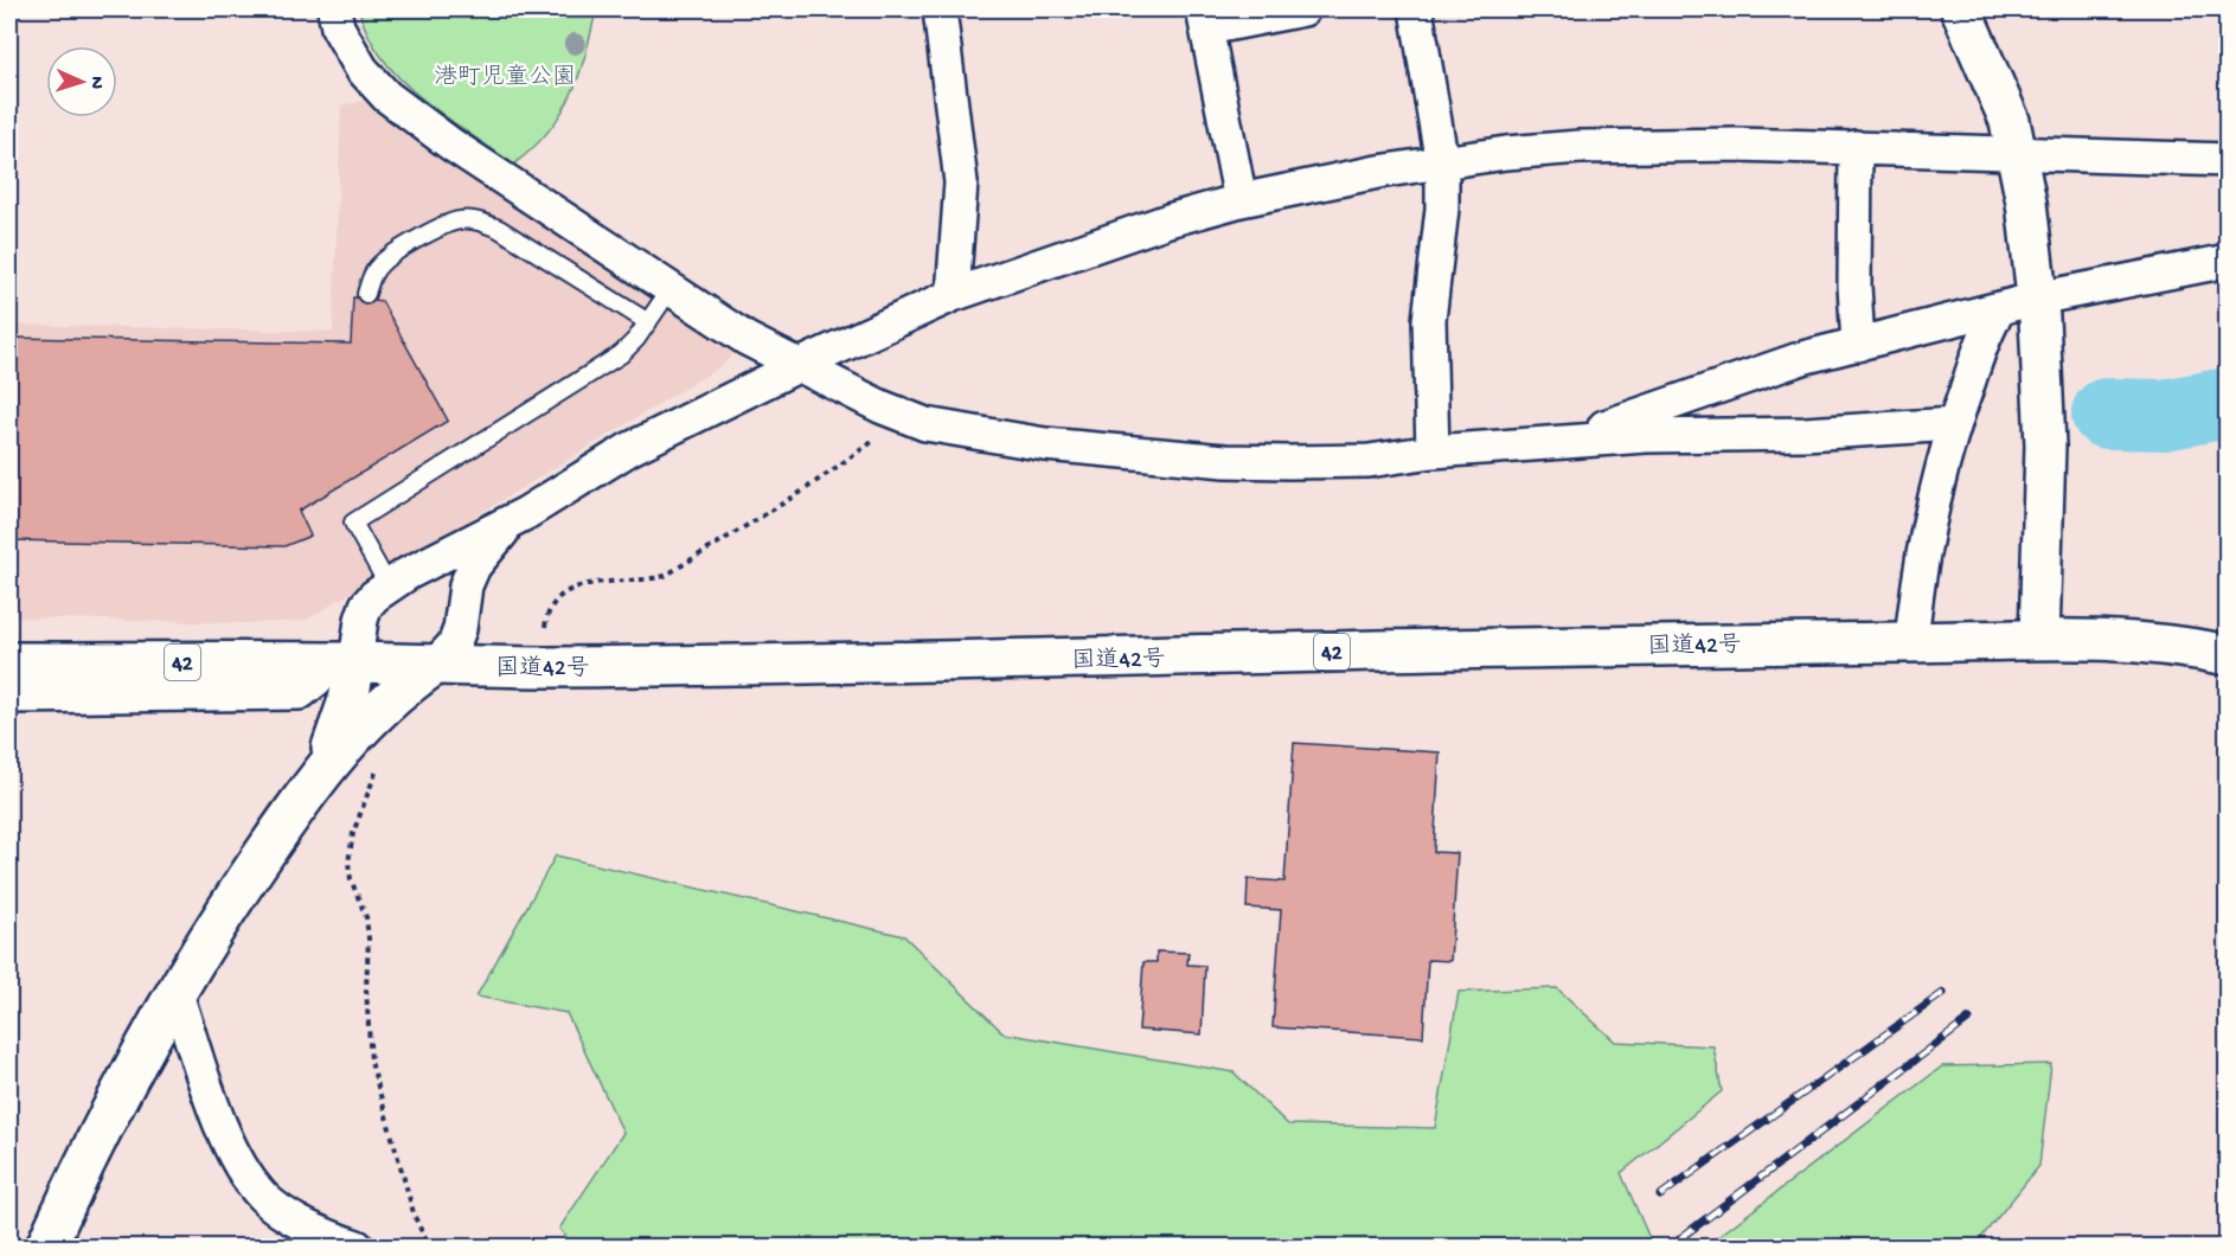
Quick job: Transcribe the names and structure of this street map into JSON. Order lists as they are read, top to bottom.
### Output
{
  "streets": {
    "main road": ["国道42号", "42"]
  },
  "parks": ["港町児童公園"],
  "north": "right"
}
